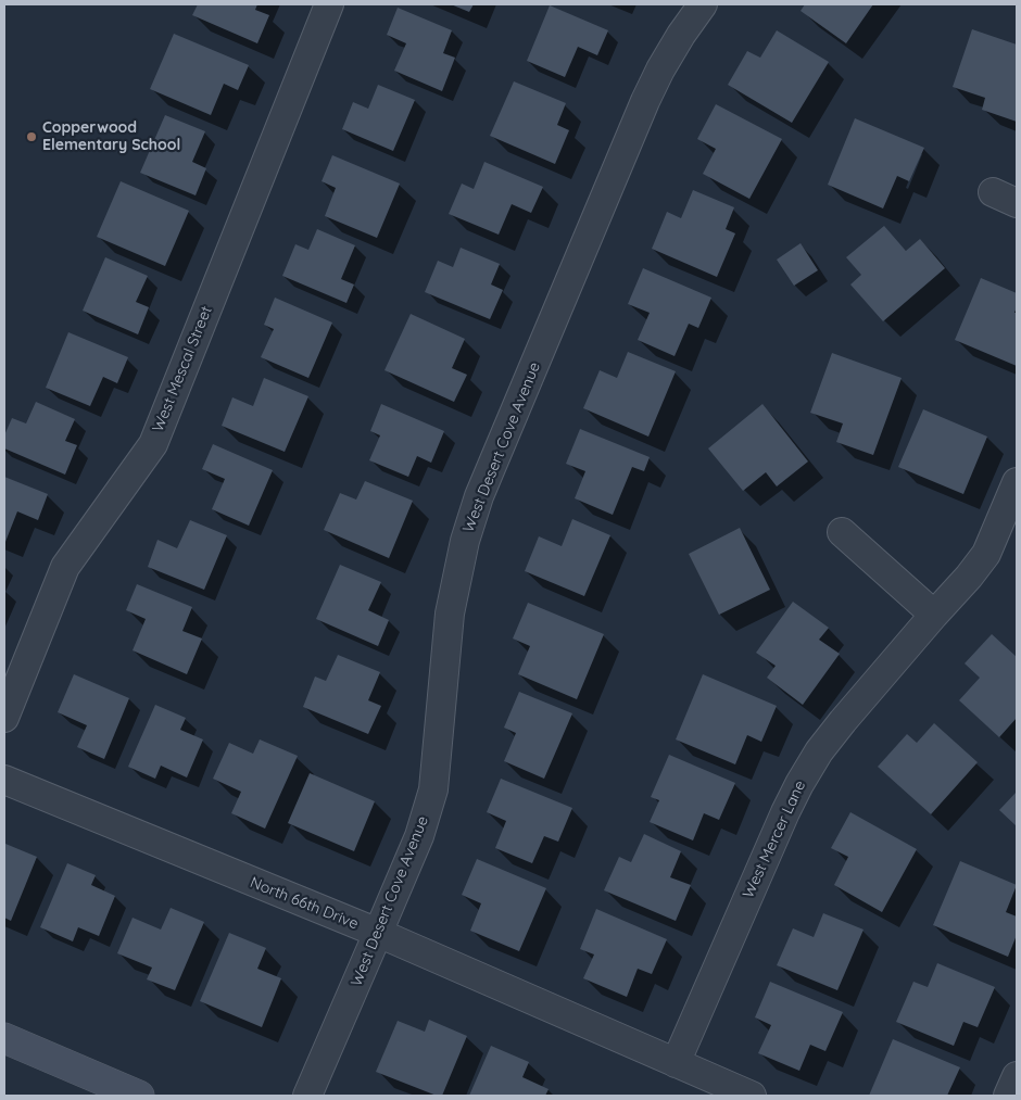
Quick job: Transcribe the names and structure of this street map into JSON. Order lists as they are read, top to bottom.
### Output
{
  "streets": {
    "street": [
      "West Mescal Street",
      "West Desert Cove Avenue",
      "West Mercer Lane",
      "North 66th Drive"
    ]
  },
  "crossings": [
    ["West Desert Cove Avenue", "North 66th Drive"],
    ["West Mercer Lane", "North 66th Drive"]
  ],
  "places": ["Copperwood Elementary School"]
}
